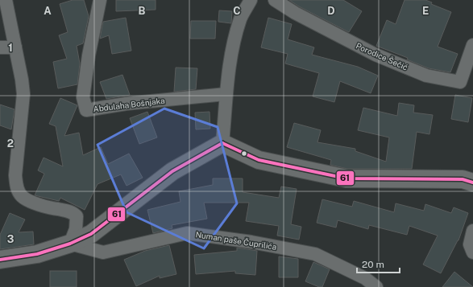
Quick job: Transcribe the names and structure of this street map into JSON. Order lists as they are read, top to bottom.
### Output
{
  "streets": {
    "street": ["Porodice Šečić", "Abdulaha Bošnjaka", "Numan paše Čuprilića"]
  },
  "lines": ["transit line 61"],
  "scale_bar": "20 m",
  "grid": {
    "columns": [
      "A",
      "B",
      "C",
      "D",
      "E"
    ],
    "rows": ["1", "2", "3"]
  }
}
